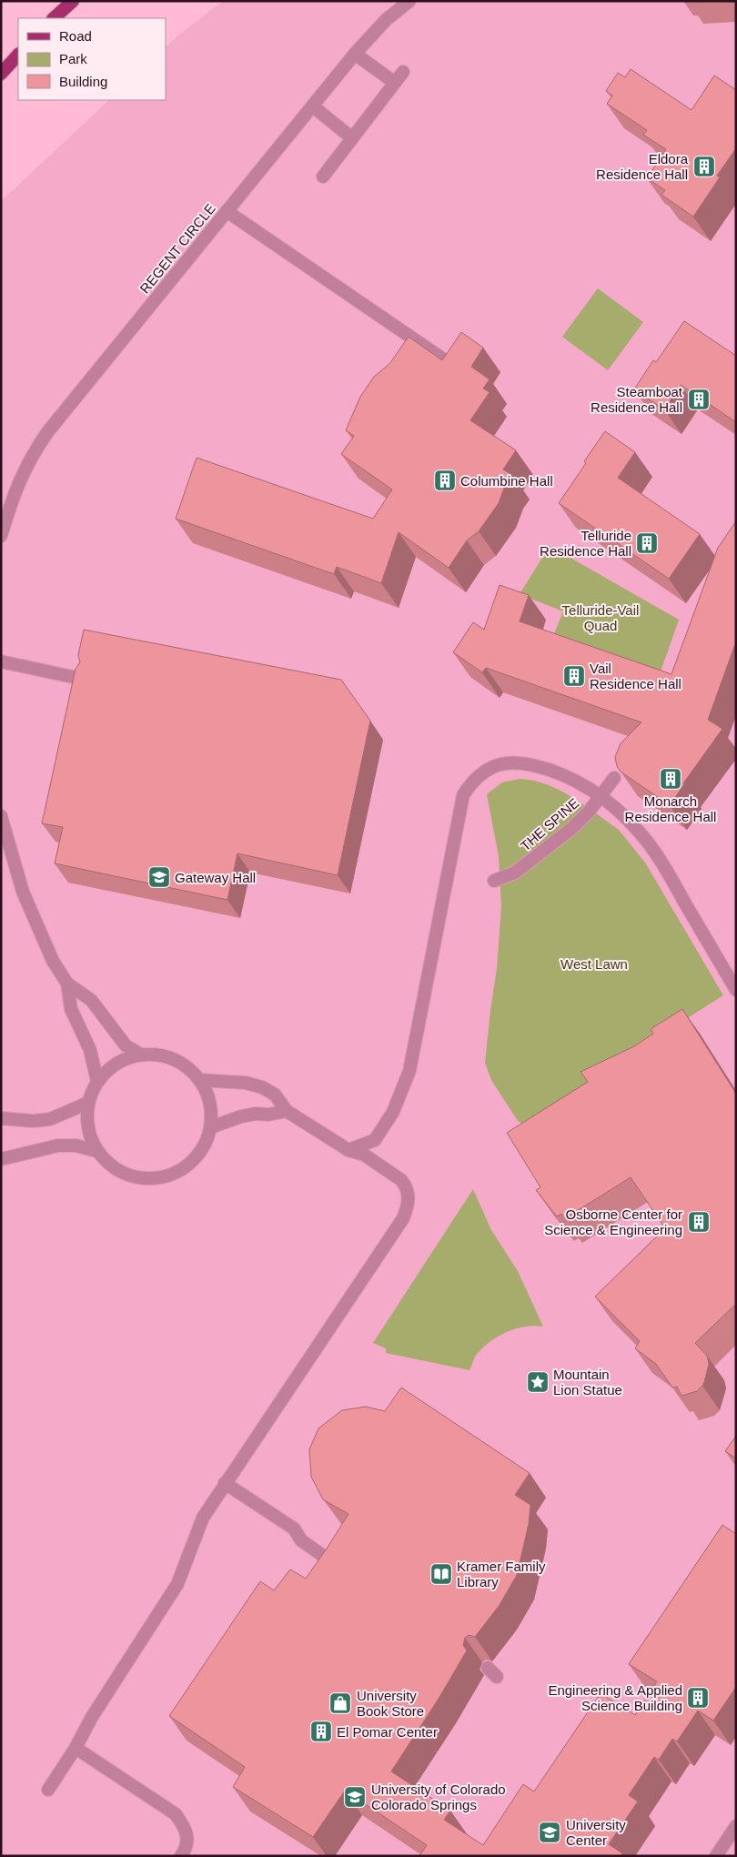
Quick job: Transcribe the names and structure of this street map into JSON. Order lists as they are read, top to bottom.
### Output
{
  "streets": {
    "street": ["REGENT CIRCLE", "THE SPINE"]
  },
  "parks": ["Telluride-Vail Quad", "West Lawn"],
  "places": {
    "building": [
      "Eldora Residence Hall",
      "Steamboat Residence Hall",
      "Columbine Hall",
      "Telluride Residence Hall",
      "Vail Residence Hall",
      "Monarch Residence Hall",
      "Osborne Center for Science & Engineering",
      "Engineering & Applied Science Building",
      "El Pomar Center"
    ],
    "school or university": ["Gateway Hall", "University of Colorado Colorado Springs", "University Center"],
    "place": ["Mountain Lion Statue"],
    "library": ["Kramer Family Library"],
    "shop": ["University Book Store"]
  },
  "legend": ["Road", "Park", "Building"]
}
